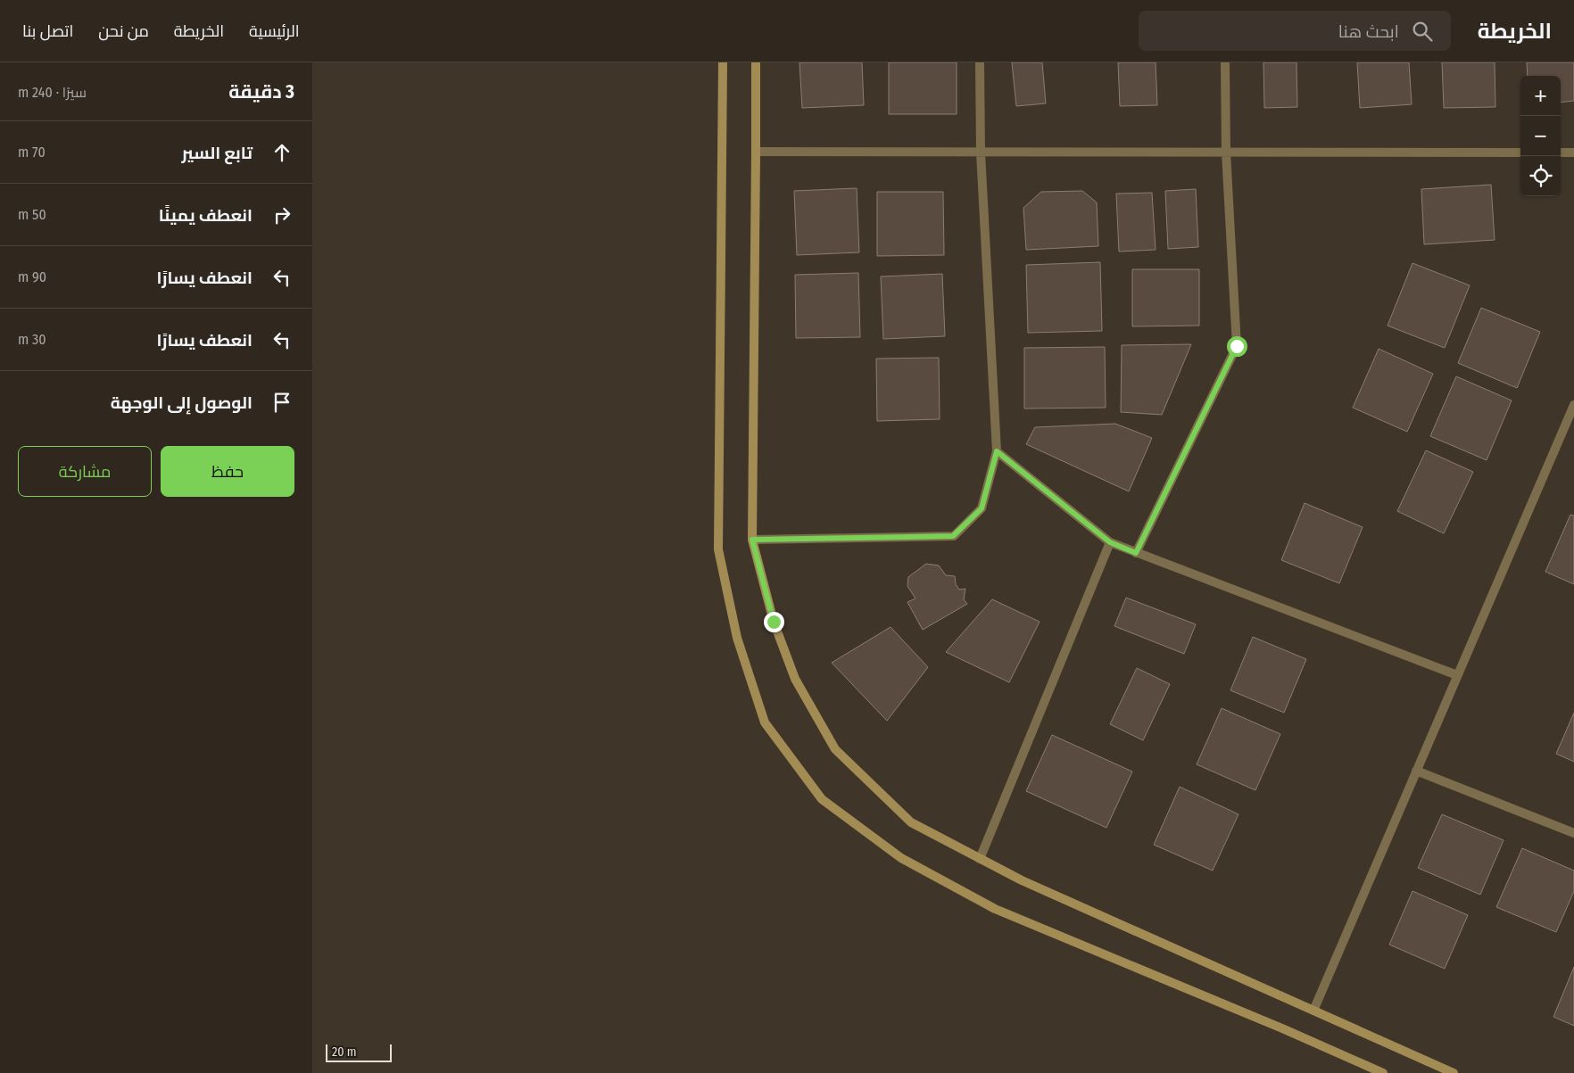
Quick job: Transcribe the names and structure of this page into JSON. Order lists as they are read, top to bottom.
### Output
{
  "scale_bar": "20 m",
  "page": {
    "header": "الخريطة",
    "search": "ابحث هنا",
    "nav": [
      "الرئيسية",
      "الخريطة",
      "من نحن",
      "اتصل بنا"
    ],
    "heading": ["3 دقيقة", "سيرًا · 240 m"],
    "map_buttons": ["+", "−"],
    "list": [
      ["تابع السير", "70 m"],
      ["انعطف يمينًا", "50 m"],
      ["انعطف يسارًا", "90 m"],
      ["انعطف يسارًا", "30 m"],
      "الوصول إلى الوجهة"
    ],
    "buttons": ["حفظ", "مشاركة"],
    "scale": "20 m"
  }
}
